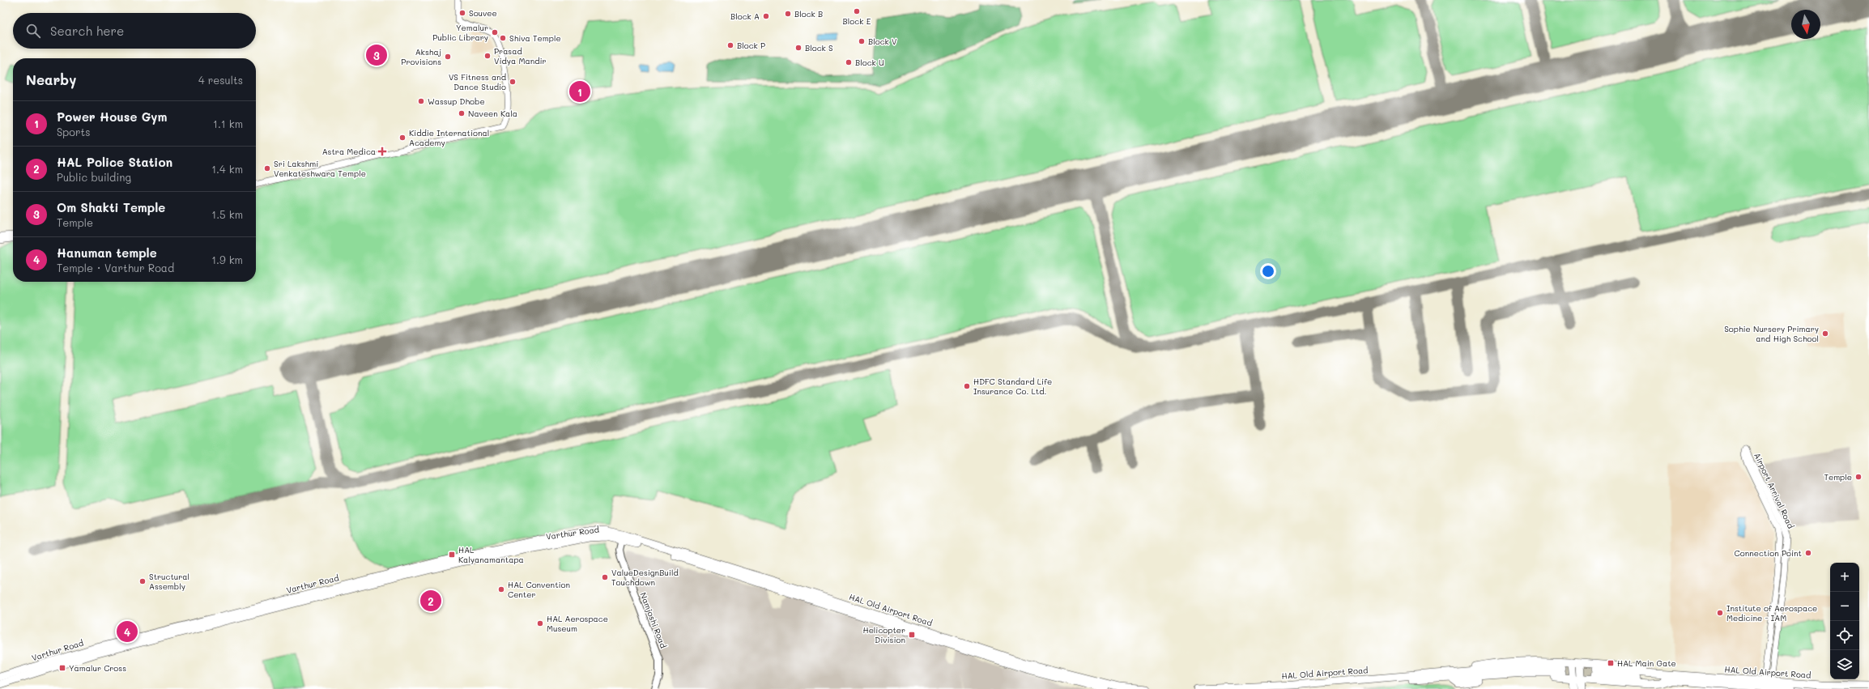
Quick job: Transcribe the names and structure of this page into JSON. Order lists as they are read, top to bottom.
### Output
{
  "streets": {
    "main road": ["Varthur Road", "HAL Old Airport Road", "Namjoshi Road"],
    "street": ["Airport Arrival Road"]
  },
  "crossings": [
    ["Airport Arrival Road", "HAL Old Airport Road"],
    ["Varthur Road", "HAL Old Airport Road"],
    ["Varthur Road", "Namjoshi Road"],
    ["HAL Old Airport Road", "Namjoshi Road"]
  ],
  "places": {
    "other": [
      "Block E",
      "Souvee",
      "Block B",
      "Block A",
      "Yemalur Public Library",
      "Shiva Temple",
      "Block V",
      "Block P",
      "Block S",
      "Prasad Vidya Mandir",
      "Akshaj Provisions",
      "Block U",
      "VS Fitness and Dance Studio",
      "Wassup Dhobe",
      "Naveen Kala",
      "Kiddie International Academy",
      "Sri Lakshmi Venkateshwara Temple",
      "Sophie Nursery Primary and High School",
      "HDFC Standard Life Insurance Co. Ltd.",
      "Temple",
      "Connection Point",
      "ValueDesignBuild Touchdown",
      "Structural Assembly",
      "HAL Convention Center",
      "Institute of Aerospace Medicine - IAM",
      "HAL Aerospace Museum"
    ],
    "health": ["Astra Medica"],
    "transit": [
      "HAL Kalyanamantapa",
      "Helicopter Division",
      "HAL Main Gate",
      "Yamalur Cross"
    ]
  },
  "north": "bottom",
  "page": {
    "search": "Search here",
    "pins": [
      "3",
      "1",
      "2",
      "4"
    ],
    "heading": ["Nearby", "4 results"],
    "list": [
      {
        "mark": "1",
        "name": "Power House Gym",
        "note": "Sports",
        "value": "1.1 km"
      },
      {
        "mark": "2",
        "name": "HAL Police Station",
        "note": "Public building",
        "value": "1.4 km"
      },
      {
        "mark": "3",
        "name": "Om Shakti Temple",
        "note": "Temple",
        "value": "1.5 km"
      },
      {
        "mark": "4",
        "name": "Hanuman temple",
        "note": "Temple · Varthur Road",
        "value": "1.9 km"
      }
    ],
    "map_buttons": ["+", "−"]
  }
}
